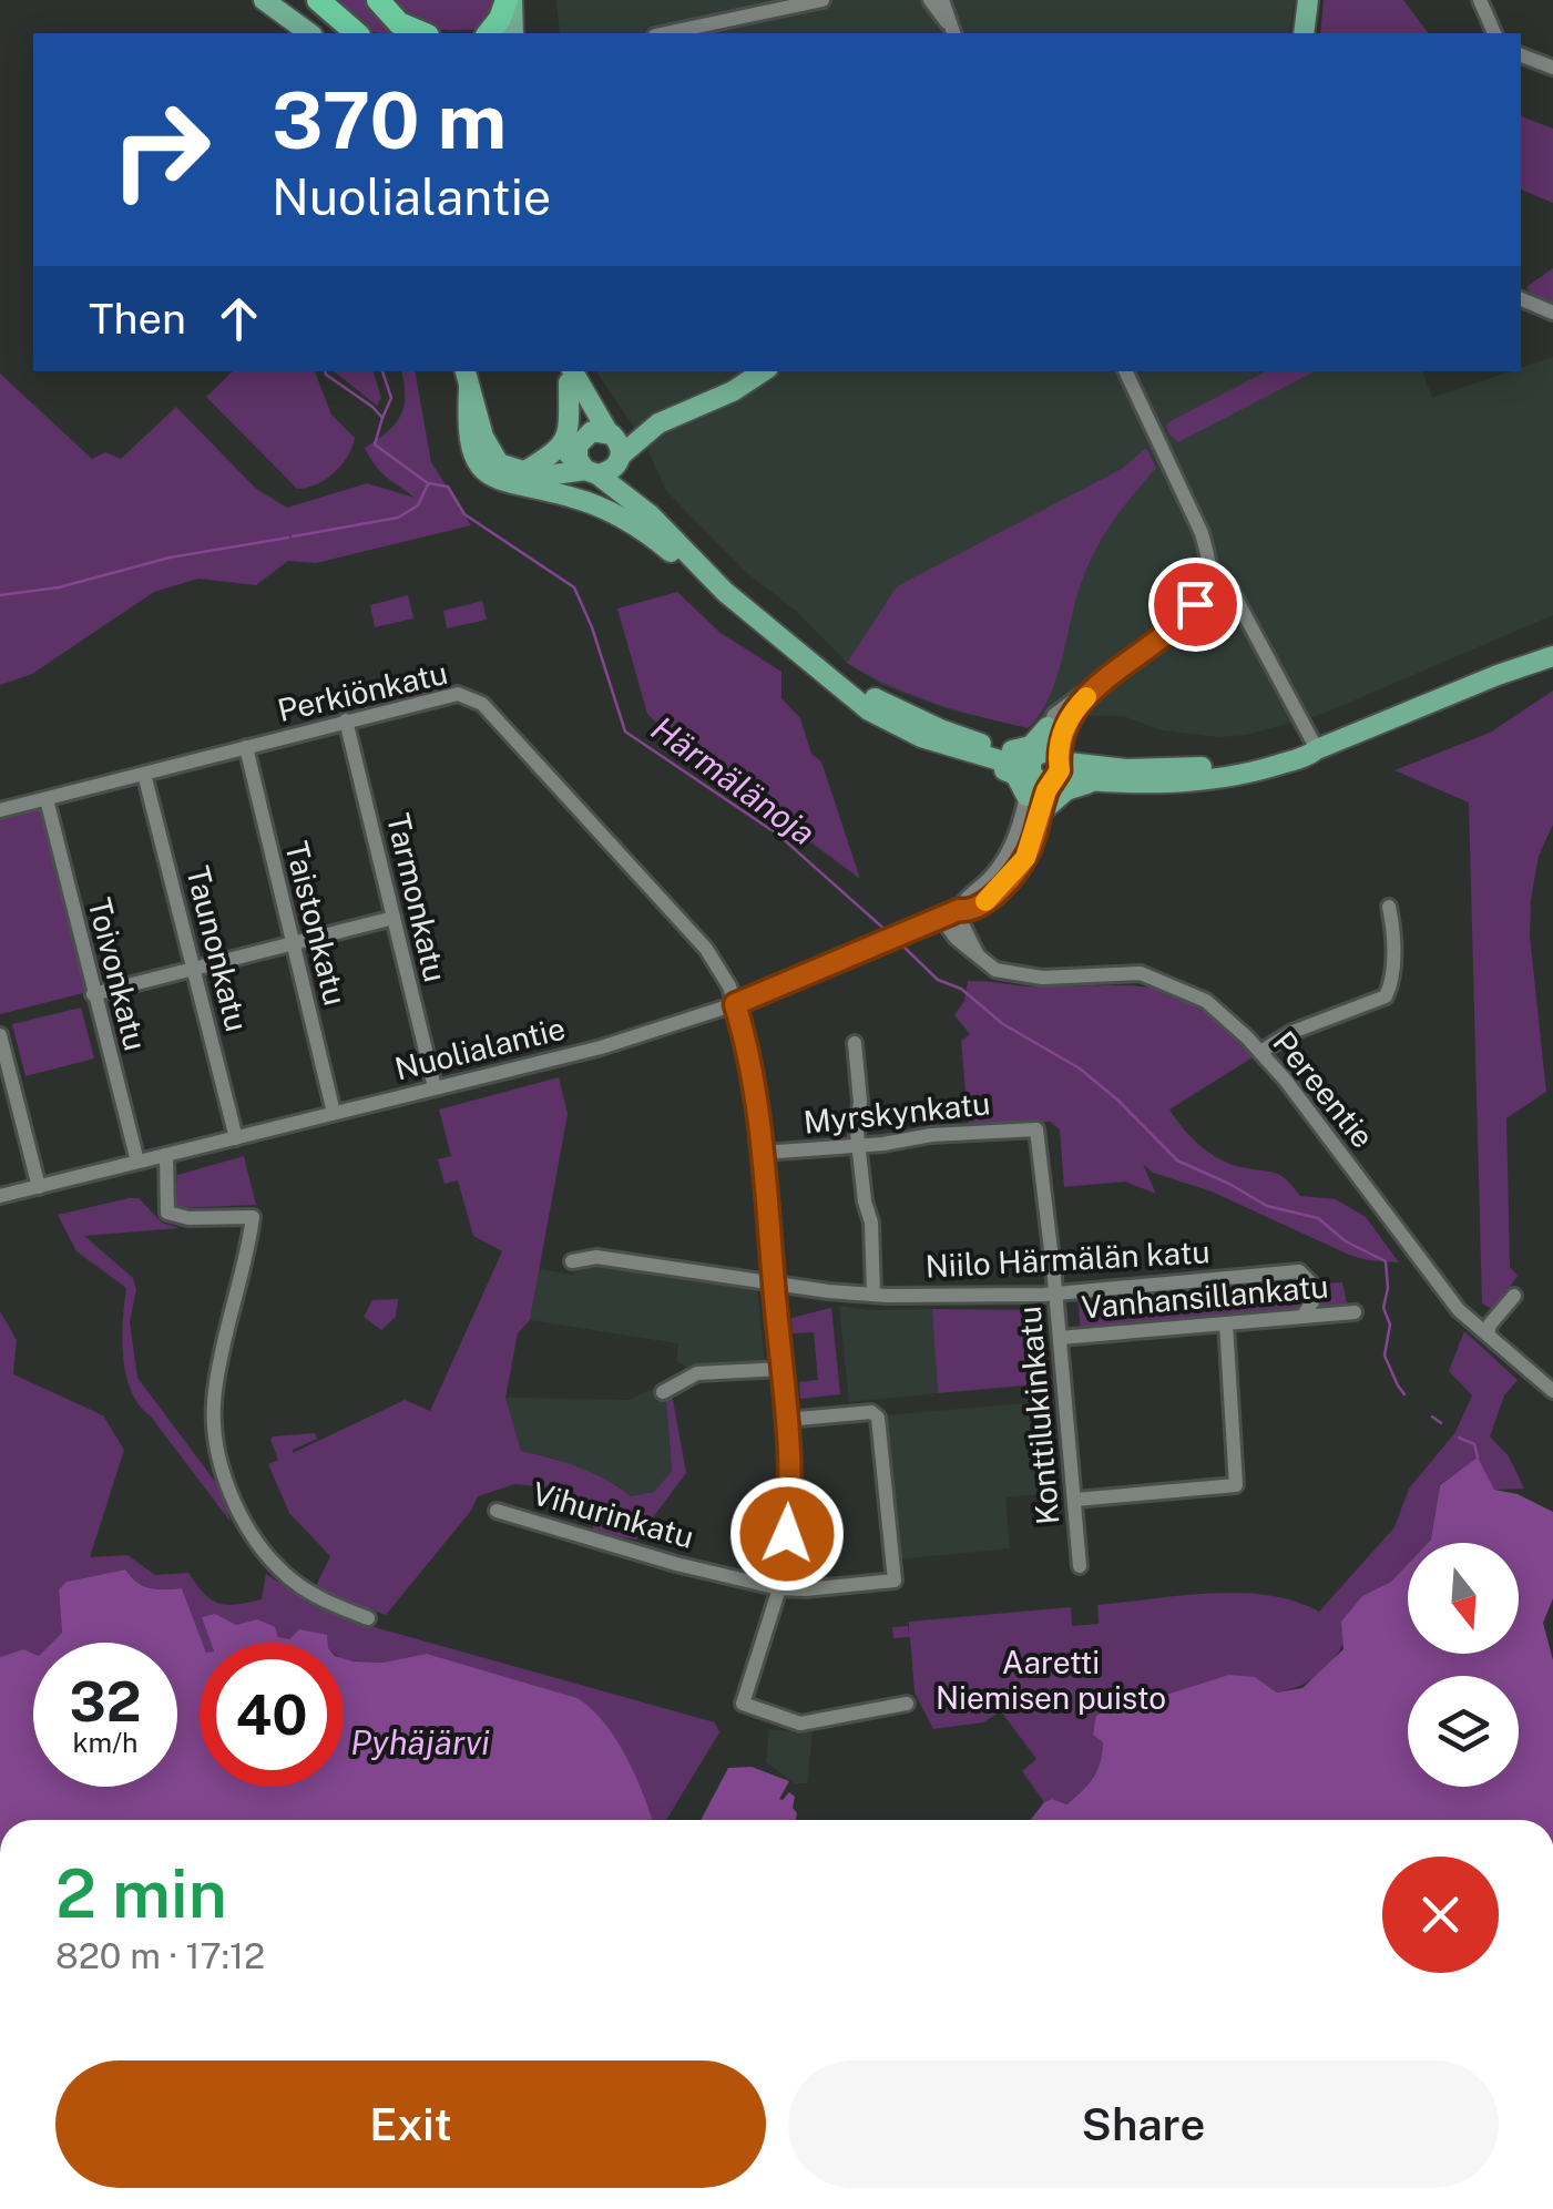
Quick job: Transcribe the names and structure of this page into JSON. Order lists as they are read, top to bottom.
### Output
{
  "streets": {
    "street": [
      "Perkiönkatu",
      "Tarmonkatu",
      "Taistonkatu",
      "Taunonkatu",
      "Toivonkatu",
      "Nuolialantie",
      "Pereentie",
      "Myrskynkatu",
      "Niilo Härmälän katu",
      "Vanhansillankatu",
      "Konttilukinkatu",
      "Vihurinkatu"
    ]
  },
  "crossings": [
    ["Perkiönkatu", "Tarmonkatu"],
    ["Perkiönkatu", "Taistonkatu"],
    ["Perkiönkatu", "Taunonkatu"],
    ["Perkiönkatu", "Toivonkatu"],
    ["Perkiönkatu", "Nuolialantie"],
    ["Perkiönkatu", "Myrskynkatu"],
    ["Perkiönkatu", "Niilo Härmälän katu"],
    ["Perkiönkatu", "Vihurinkatu"],
    ["Tarmonkatu", "Nuolialantie"],
    ["Taistonkatu", "Nuolialantie"],
    ["Taunonkatu", "Nuolialantie"],
    ["Toivonkatu", "Nuolialantie"],
    ["Nuolialantie", "Pereentie"],
    ["Myrskynkatu", "Konttilukinkatu"],
    ["Niilo Härmälän katu", "Vanhansillankatu"],
    ["Niilo Härmälän katu", "Konttilukinkatu"],
    ["Vanhansillankatu", "Konttilukinkatu"]
  ],
  "water": ["Härmälänoja", "Pyhäjärvi"],
  "parks": ["Aaretti Niemisen puisto"],
  "north": "bottom",
  "page": {
    "turn": ["370 m", "Nuolialantie"],
    "then": "Then",
    "speed": "32 km/h",
    "limit": "40",
    "heading": ["2 min", "820 m · 17:12"],
    "buttons": ["Exit", "Share"]
  }
}
